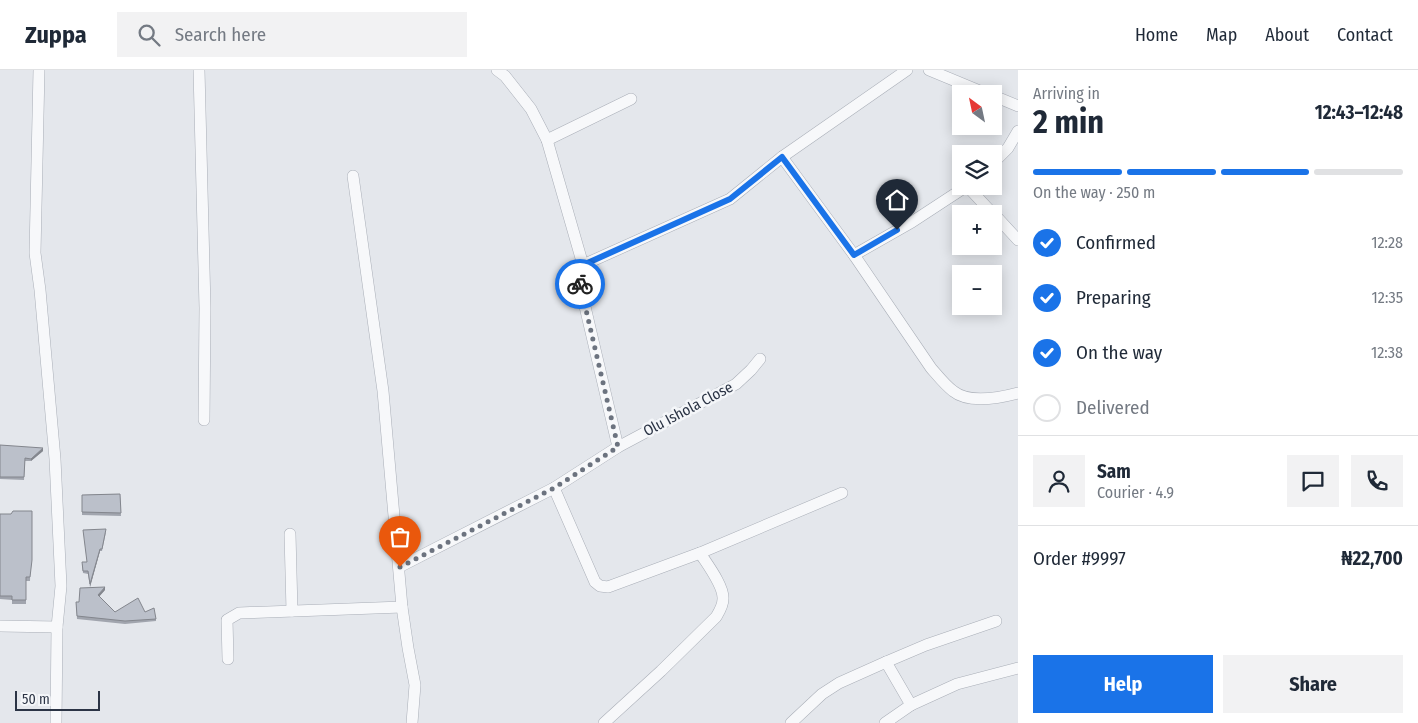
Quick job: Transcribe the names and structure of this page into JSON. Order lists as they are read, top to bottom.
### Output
{
  "streets": {
    "street": ["Olu Ishola Close"]
  },
  "scale_bar": "50 m",
  "north": "top left",
  "page": {
    "header": "Zuppa",
    "search": "Search here",
    "nav": [
      "Home",
      "Map",
      "About",
      "Contact"
    ],
    "heading": ["2 min", "Arriving in", "12:43–12:48"],
    "panel": [
      "Sam",
      "Courier · 4.9",
      "Order #9997",
      "₦22,700"
    ],
    "map_buttons": ["+", "−"],
    "bar": "On the way · 250 m",
    "list": [
      ["Confirmed", "12:28"],
      ["Preparing", "12:35"],
      ["On the way", "12:38"],
      "Delivered"
    ],
    "buttons": ["Help", "Share"],
    "scale": "50 m"
  }
}
